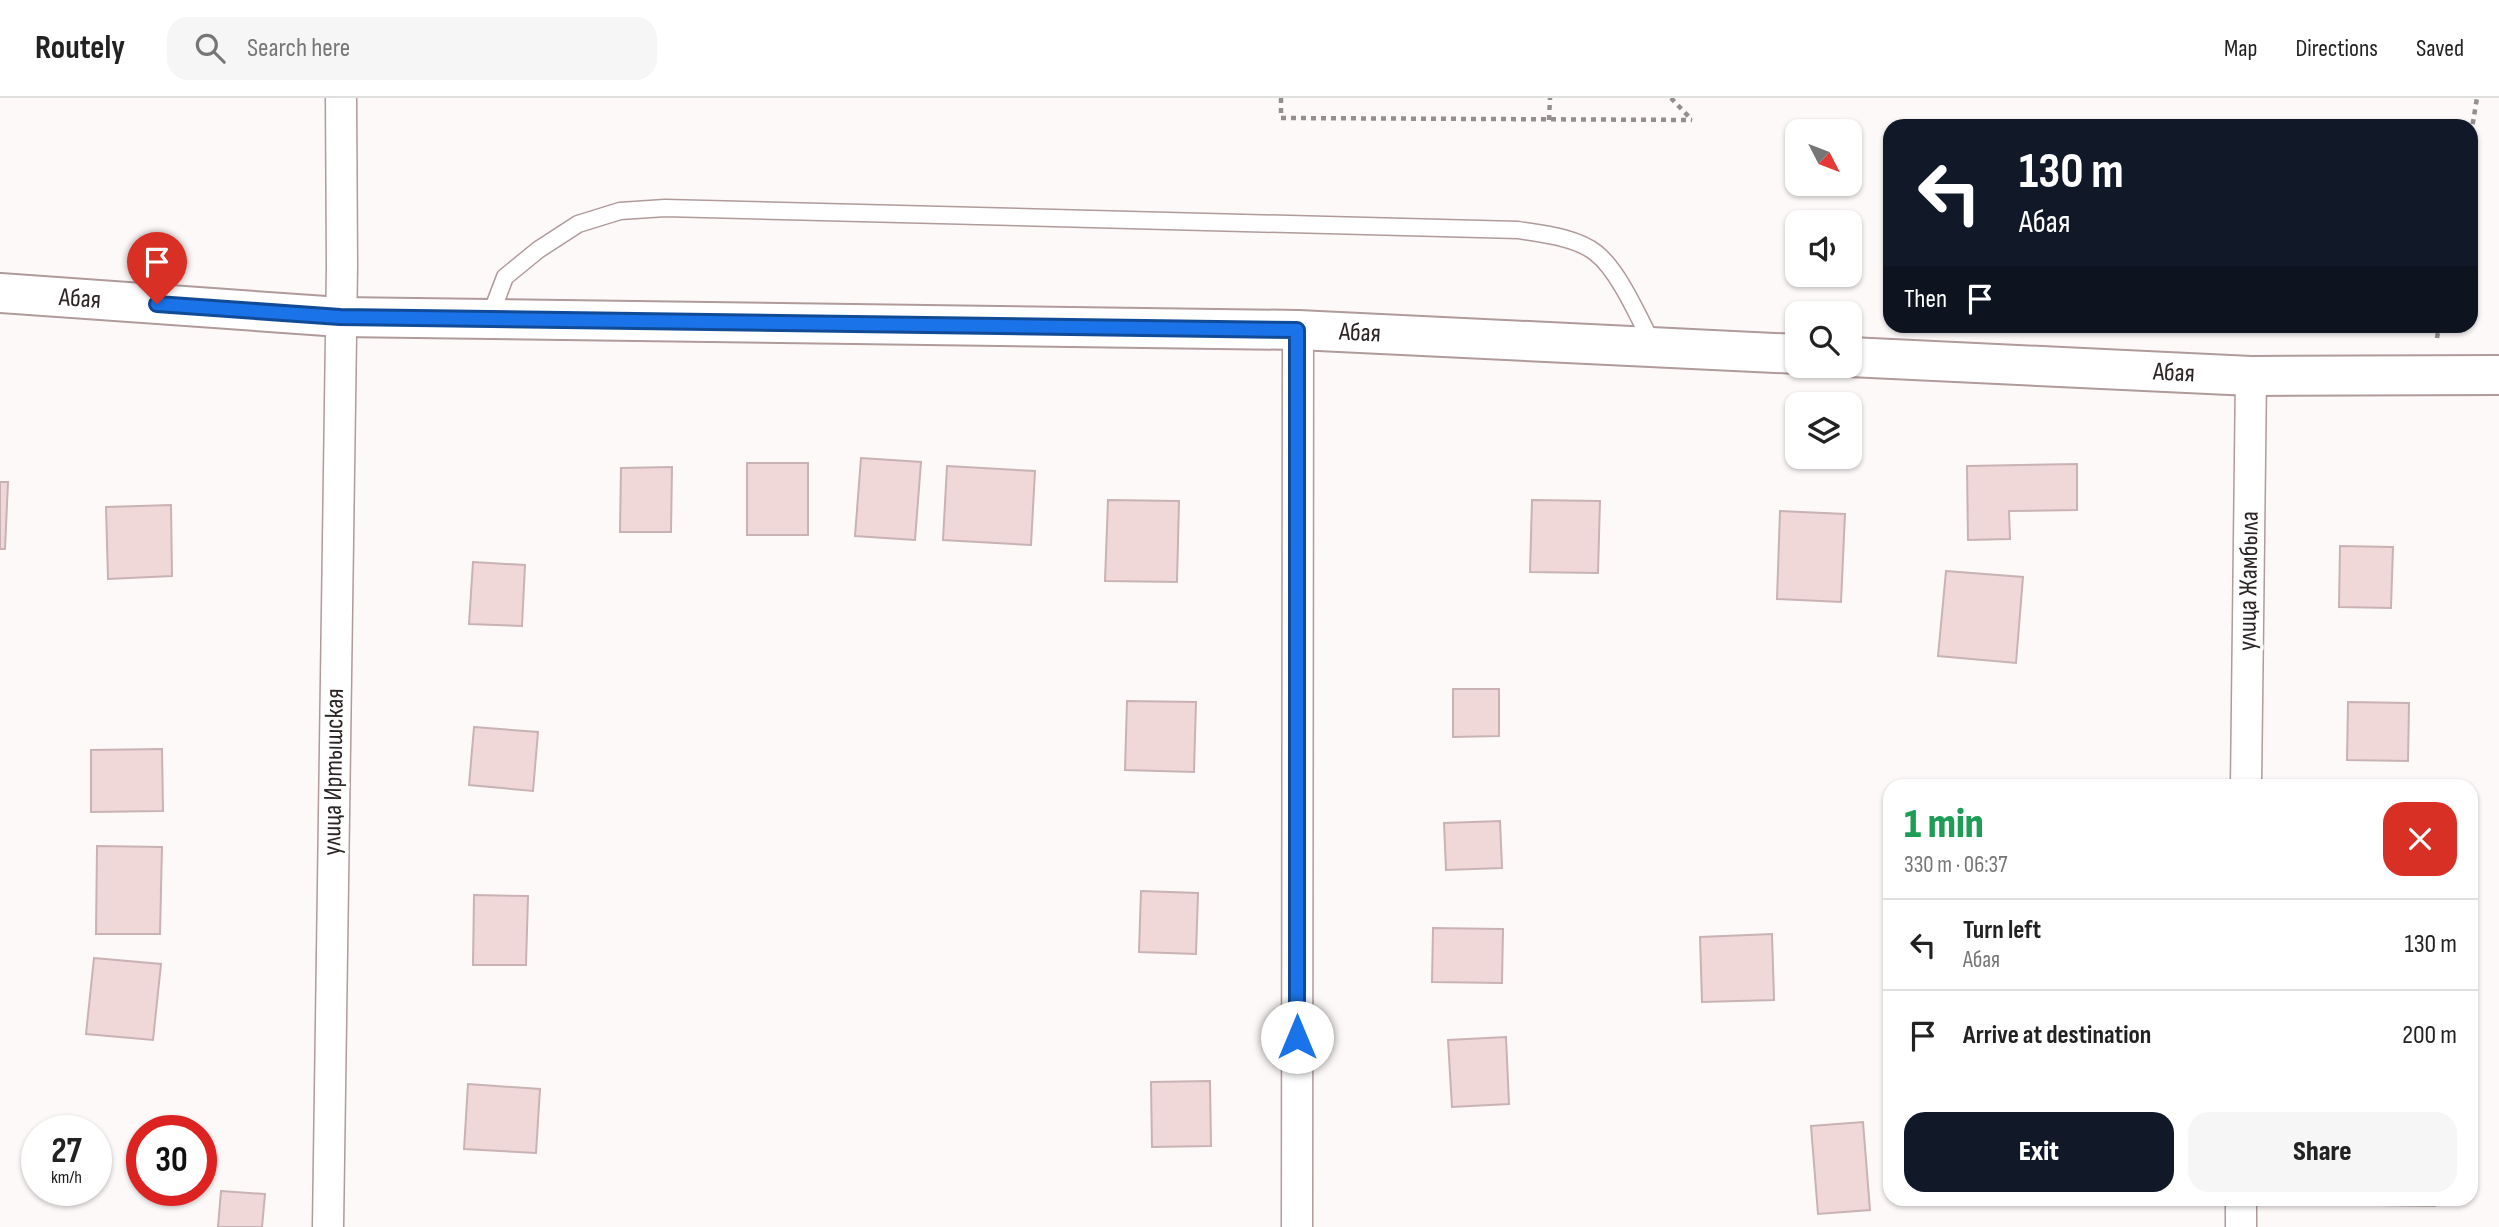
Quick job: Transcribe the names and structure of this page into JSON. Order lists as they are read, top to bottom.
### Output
{
  "streets": {
    "street": ["Абая", "улица Жамбыла", "улица Иртышская"]
  },
  "crossings": [
    ["Абая", "улица Жамбыла"],
    ["Абая", "улица Иртышская"]
  ],
  "north": "bottom right",
  "page": {
    "header": "Routely",
    "search": "Search here",
    "nav": ["Map", "Directions", "Saved"],
    "turn": ["130 m", "Абая"],
    "then": "Then",
    "heading": ["1 min", "330 m · 06:37"],
    "list": [
      {
        "name": "Turn left",
        "note": "Абая",
        "value": "130 m"
      },
      {
        "name": "Arrive at destination",
        "value": "200 m"
      }
    ],
    "buttons": ["Exit", "Share"],
    "speed": "27 km/h",
    "limit": "30"
  }
}
